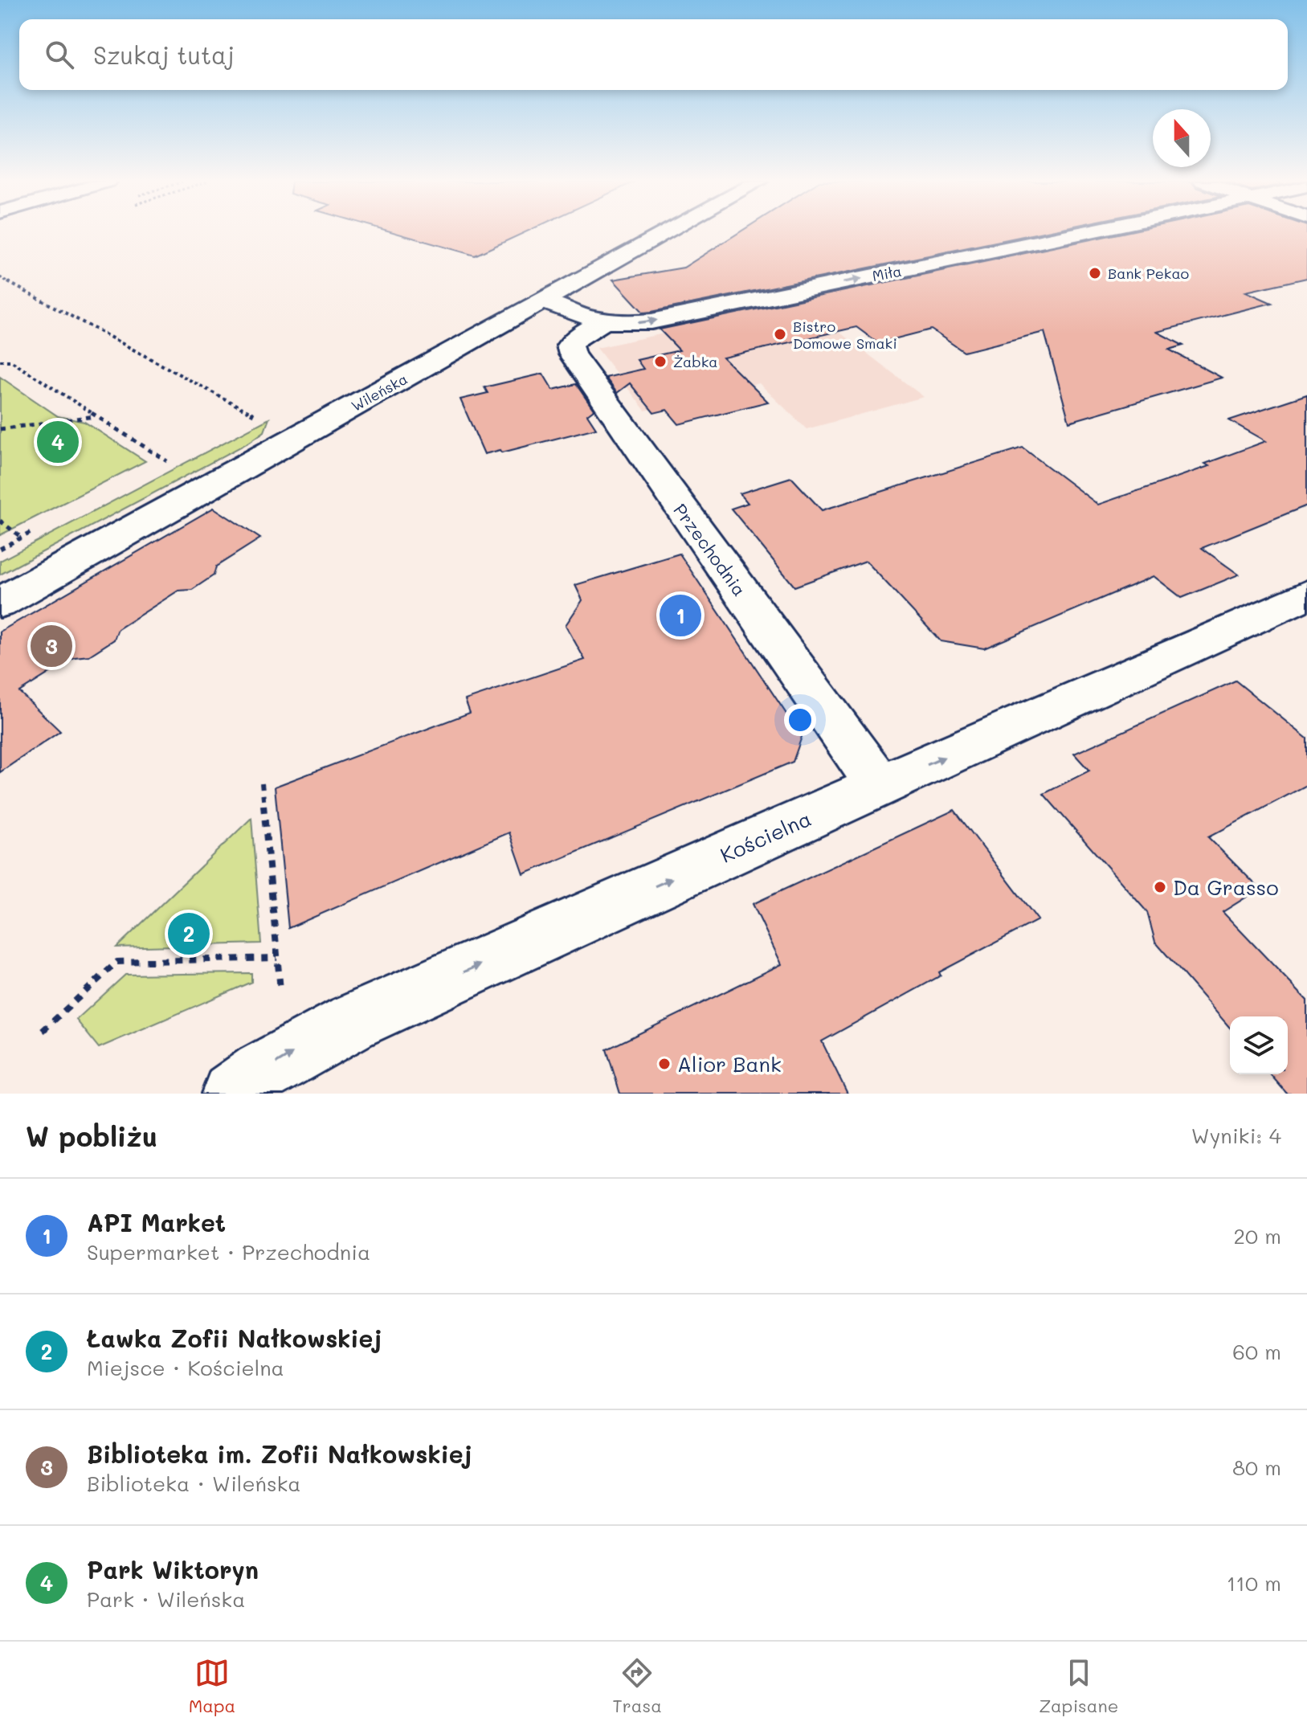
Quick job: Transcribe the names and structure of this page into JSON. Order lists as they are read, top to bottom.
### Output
{
  "streets": {
    "street": [
      "Miła",
      "Wileńska",
      "Przechodnia",
      "Kościelna"
    ]
  },
  "crossings": [
    ["Miła", "Wileńska"],
    ["Miła", "Przechodnia"],
    ["Przechodnia", "Kościelna"]
  ],
  "one_way": ["Miła", "Kościelna"],
  "places": [
    "Bank Pekao",
    "Bistro Domowe Smaki",
    "Żabka",
    "Da Grasso",
    "Alior Bank"
  ],
  "north": "top",
  "page": {
    "search": "Szukaj tutaj",
    "pins": [
      "4",
      "1",
      "3",
      "2"
    ],
    "heading": ["W pobliżu", "Wyniki: 4"],
    "list": [
      {
        "mark": "1",
        "name": "API Market",
        "note": "Supermarket · Przechodnia",
        "value": "20 m"
      },
      {
        "mark": "2",
        "name": "Ławka Zofii Nałkowskiej",
        "note": "Miejsce · Kościelna",
        "value": "60 m"
      },
      {
        "mark": "3",
        "name": "Biblioteka im. Zofii Nałkowskiej",
        "note": "Biblioteka · Wileńska",
        "value": "80 m"
      },
      {
        "mark": "4",
        "name": "Park Wiktoryn",
        "note": "Park · Wileńska",
        "value": "110 m"
      }
    ],
    "nav": ["Mapa", "Trasa", "Zapisane"]
  }
}
